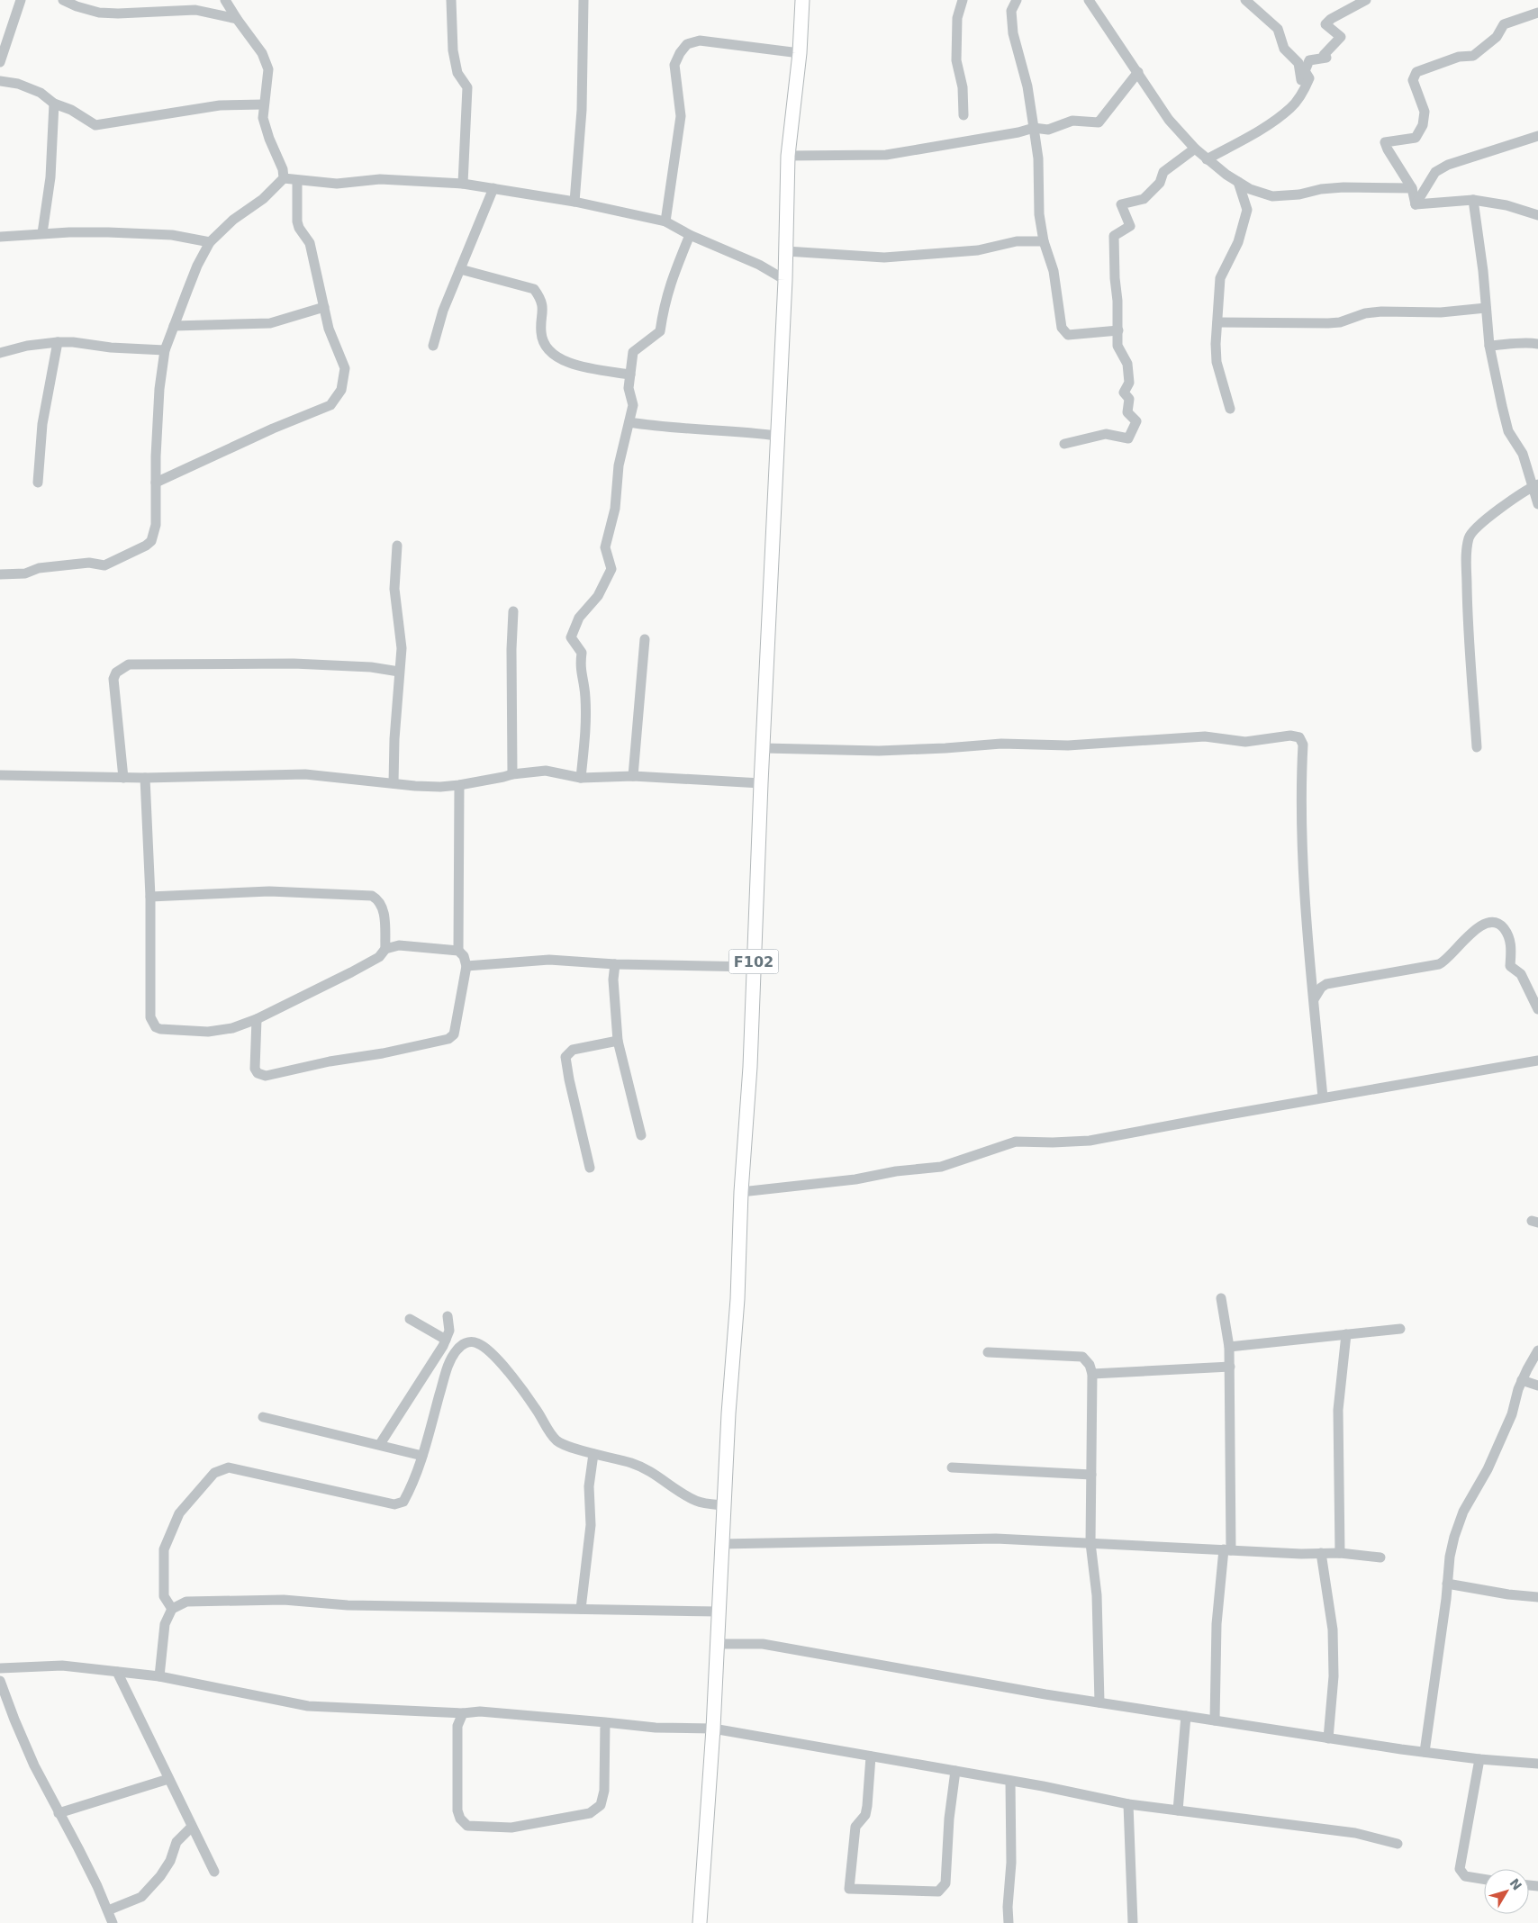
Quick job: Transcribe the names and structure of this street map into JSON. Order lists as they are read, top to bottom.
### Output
{
  "streets": {
    "main road": ["F102"]
  },
  "north": "top right"
}
